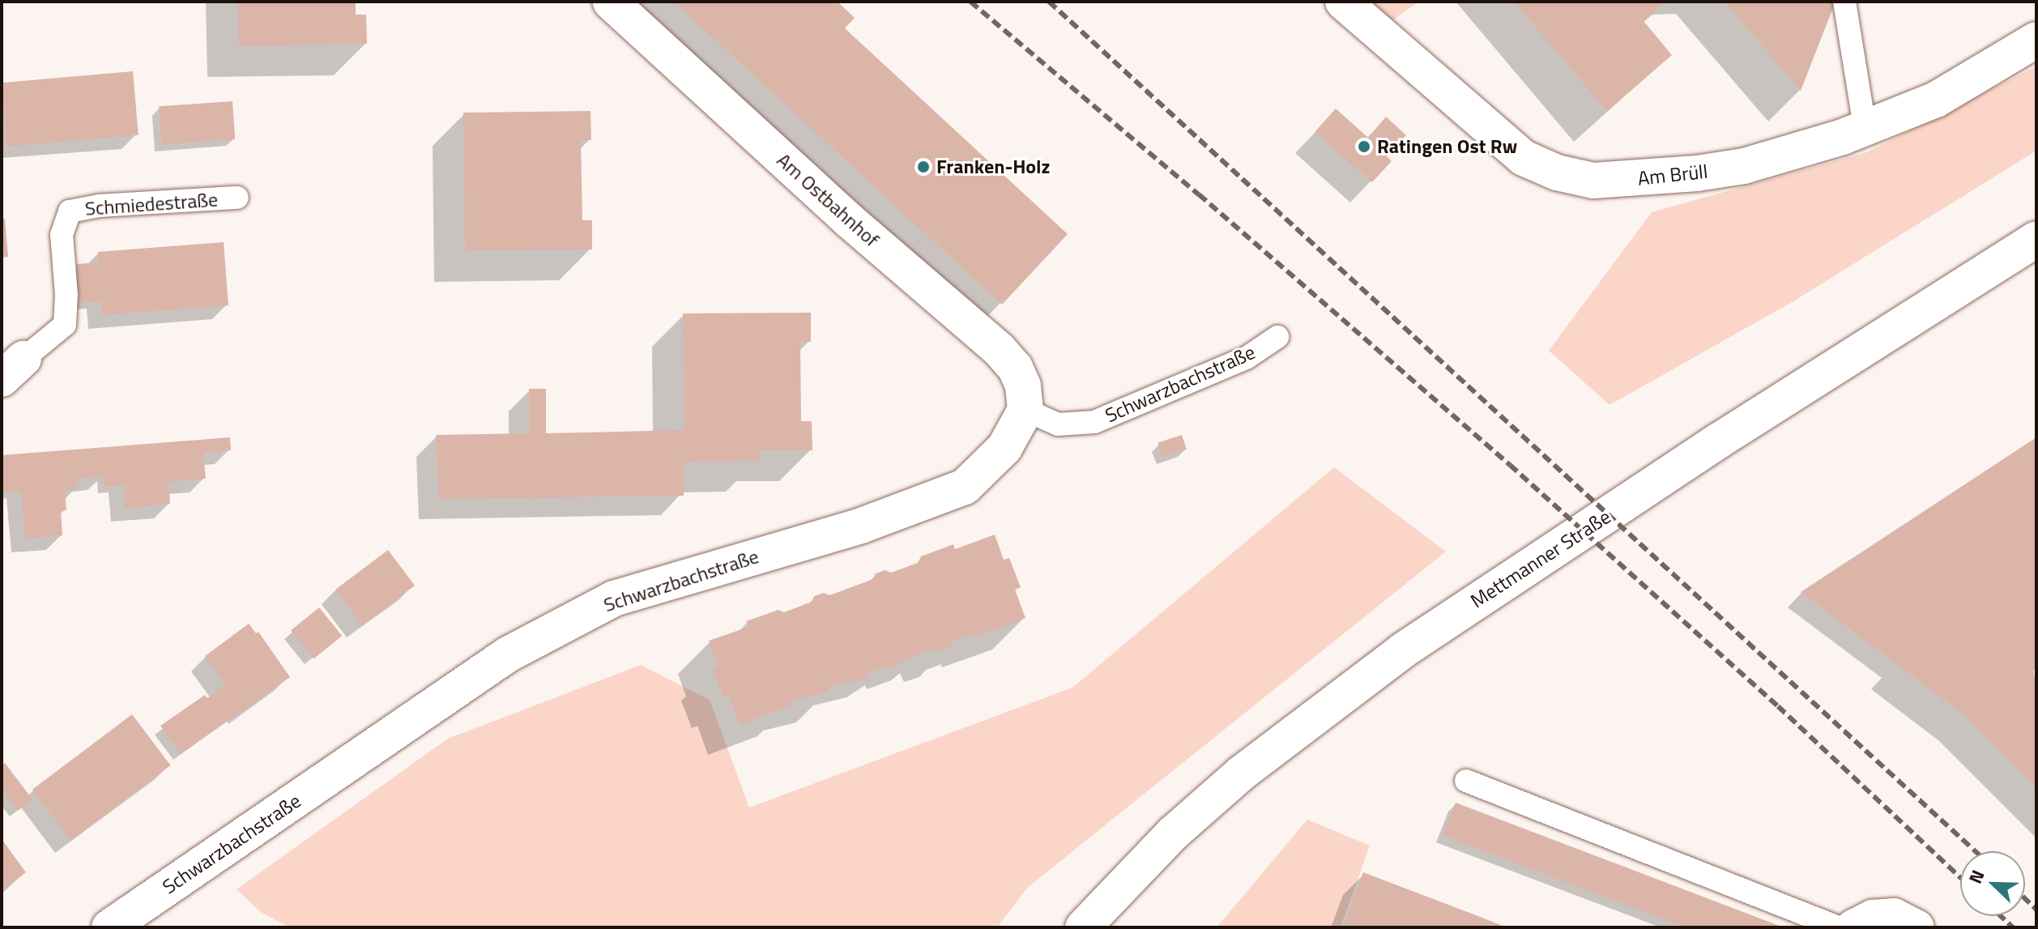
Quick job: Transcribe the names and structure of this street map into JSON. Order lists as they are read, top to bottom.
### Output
{
  "streets": {
    "street": [
      "Am Brüll",
      "Am Ostbahnhof",
      "Schwarzbachstraße",
      "Mettmanner Straße"
    ],
    "lane": ["Schmiedestraße"]
  },
  "crossings": [
    ["Am Ostbahnhof", "Schwarzbachstraße"]
  ],
  "places": ["Ratingen Ost Rw", "Franken-Holz"],
  "north": "top left"
}
